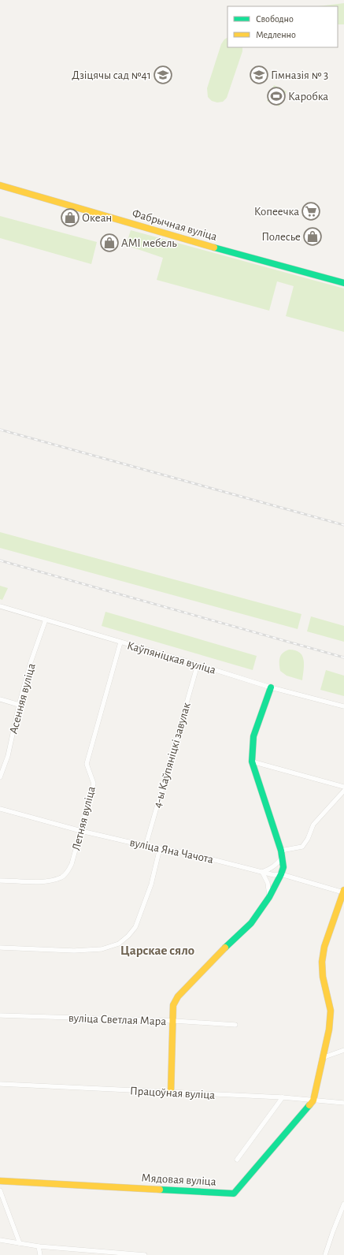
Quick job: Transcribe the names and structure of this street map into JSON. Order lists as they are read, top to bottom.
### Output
{
  "streets": {
    "street": [
      "Фабрычная вуліца",
      "Каўпяніцкая вуліца",
      "Асенняя вуліца",
      "4-ы Каўпяніцкі завулак",
      "Летняя вуліца",
      "вуліца Яна Чачота",
      "вуліца Светлая Мара",
      "Працоўная вуліца",
      "Мядовая вуліца"
    ]
  },
  "crossings": [
    ["Каўпяніцкая вуліца", "Асенняя вуліца"],
    ["Каўпяніцкая вуліца", "4-ы Каўпяніцкі завулак"],
    ["Каўпяніцкая вуліца", "Летняя вуліца"],
    ["4-ы Каўпяніцкі завулак", "вуліца Яна Чачота"],
    ["Летняя вуліца", "вуліца Яна Чачота"],
    ["Працоўная вуліца", "Мядовая вуліца"]
  ],
  "districts": ["Царскае сяло"],
  "places": {
    "school or university": ["Дзіцячы сад №41", "Гімназія № 3"],
    "sports": ["Каробка"],
    "supermarket": ["Копеечка"],
    "shop": ["Океан", "Полесье", "AMI мебель"]
  },
  "legend": ["Свободно", "Медленно"]
}
